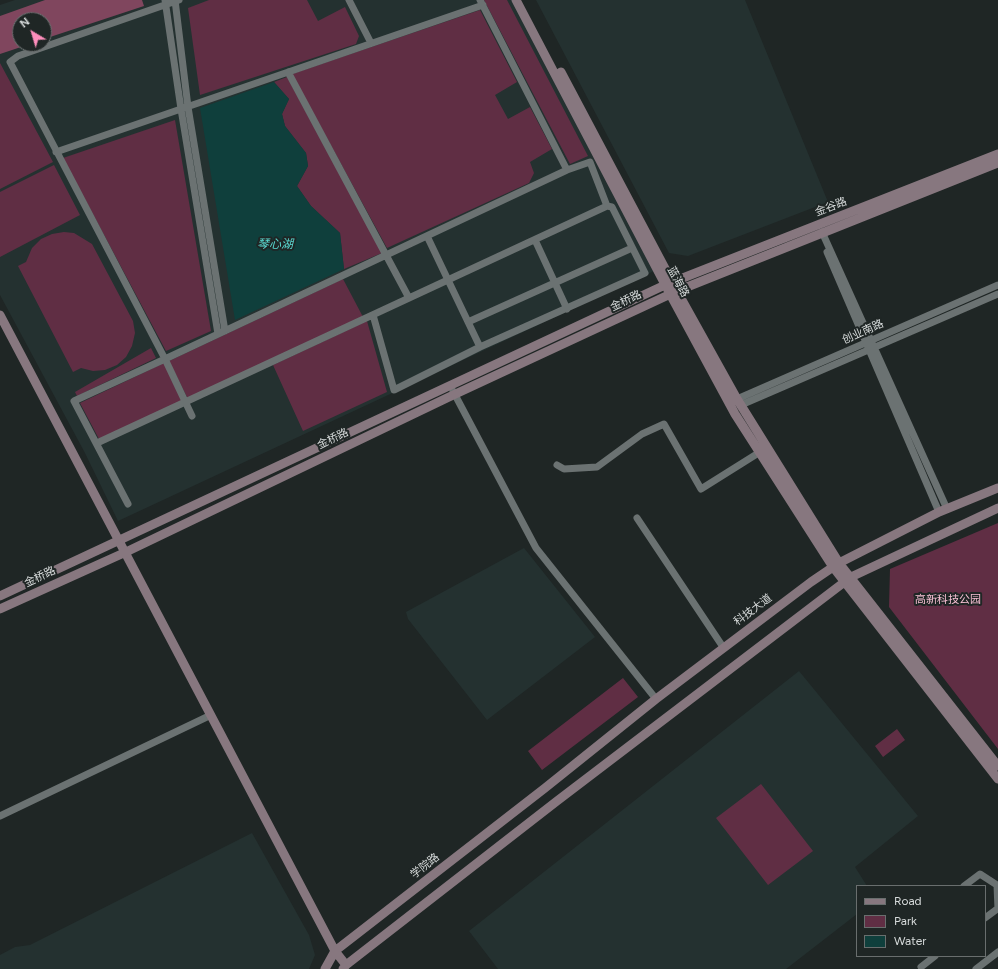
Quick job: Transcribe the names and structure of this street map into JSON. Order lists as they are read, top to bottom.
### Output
{
  "streets": {
    "street": [
      "金谷路",
      "蓝海路",
      "金桥路",
      "创业南路",
      "科技大道",
      "学院路"
    ]
  },
  "crossings": [
    ["金谷路", "蓝海路"],
    ["金谷路", "金桥路"],
    ["蓝海路", "金桥路"],
    ["蓝海路", "创业南路"],
    ["蓝海路", "科技大道"],
    ["科技大道", "学院路"]
  ],
  "water": ["琴心湖"],
  "parks": ["高新科技公园"],
  "legend": ["Road", "Park", "Water"],
  "north": "top left"
}
